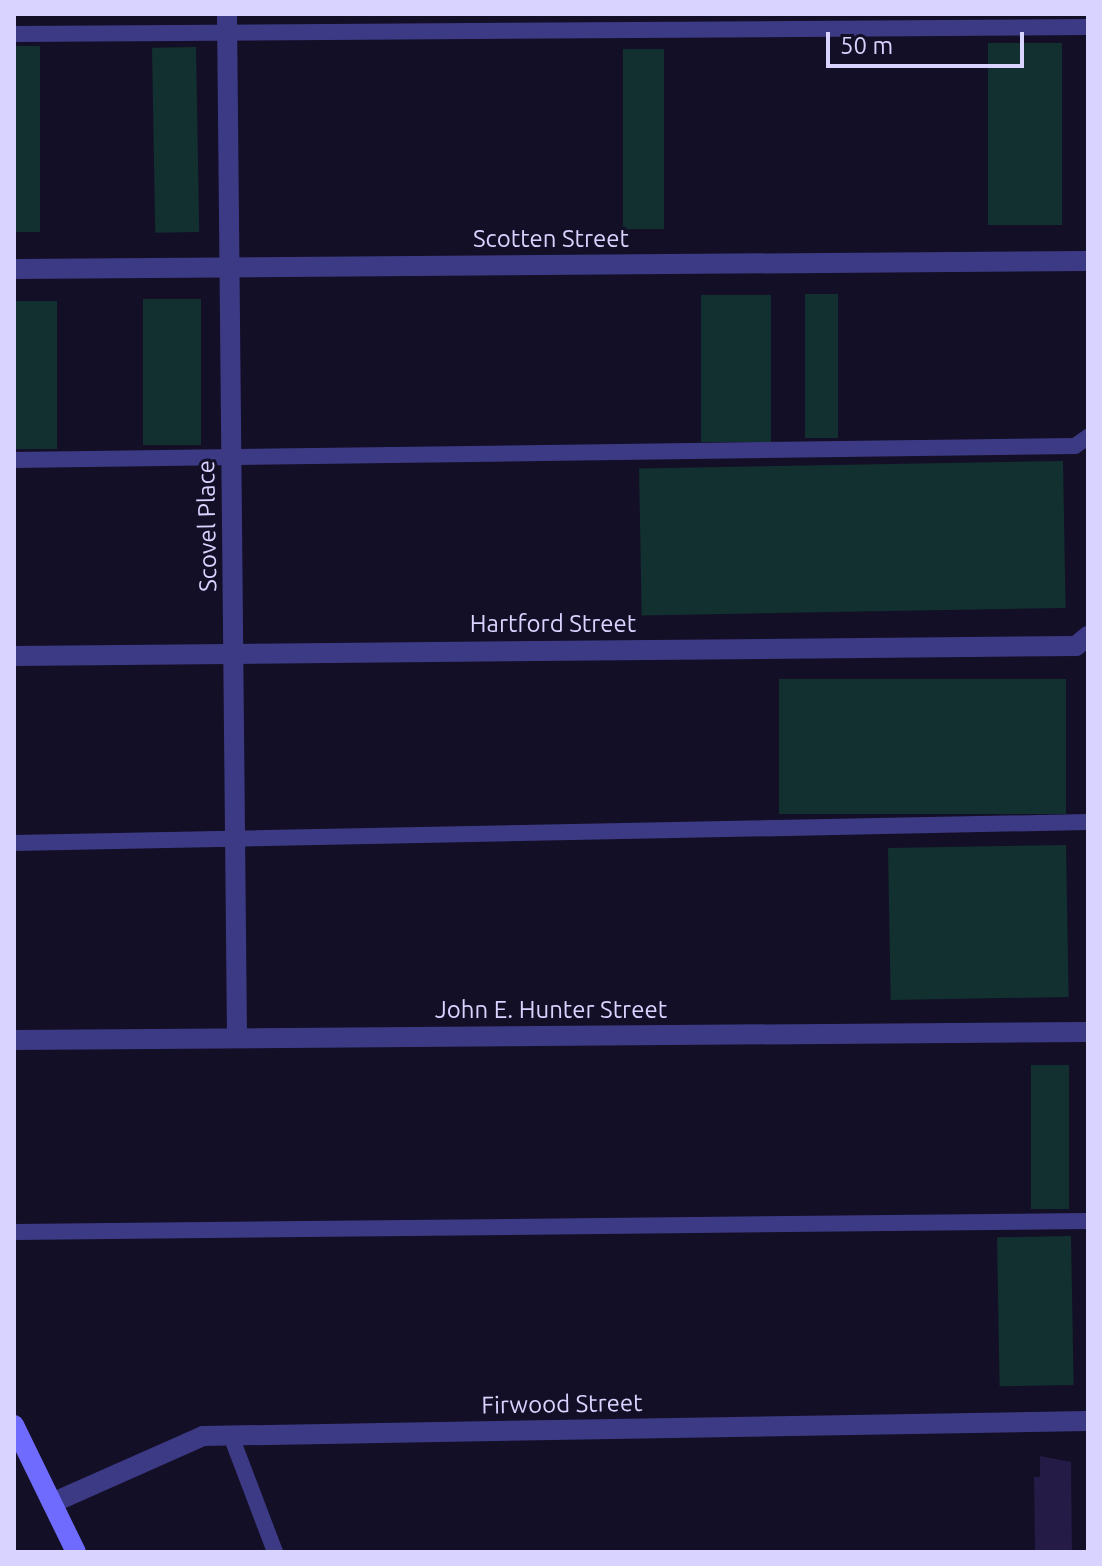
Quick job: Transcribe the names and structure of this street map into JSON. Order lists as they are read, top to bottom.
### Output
{
  "streets": {
    "street": [
      "Scotten Street",
      "Scovel Place",
      "Hartford Street",
      "John E. Hunter Street",
      "Firwood Street"
    ]
  },
  "crossings": [
    ["Scotten Street", "Scovel Place"],
    ["Scovel Place", "Hartford Street"],
    ["Scovel Place", "John E. Hunter Street"]
  ],
  "scale_bar": "50 m"
}
